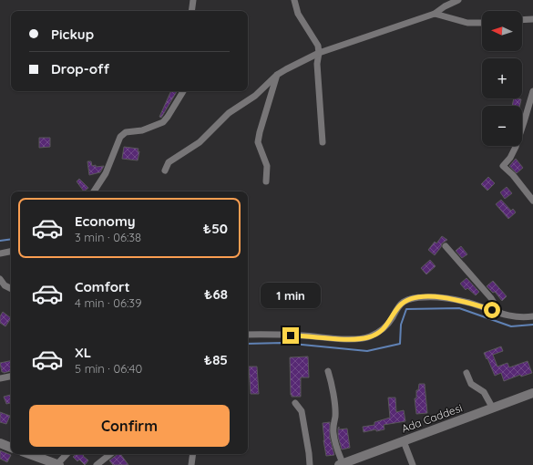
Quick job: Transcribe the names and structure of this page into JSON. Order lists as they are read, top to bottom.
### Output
{
  "streets": {
    "main road": ["Ada Caddesi"]
  },
  "north": "left",
  "page": {
    "map_buttons": ["+", "−"],
    "banner": ["Pickup", "Drop-off"],
    "list": [
      {
        "name": "Economy",
        "note": "3 min · 06:38",
        "value": "₺50"
      },
      {
        "name": "Comfort",
        "note": "4 min · 06:39",
        "value": "₺68"
      },
      {
        "name": "XL",
        "note": "5 min · 06:40",
        "value": "₺85"
      }
    ],
    "bubble": "1 min",
    "buttons": "Confirm"
  }
}
